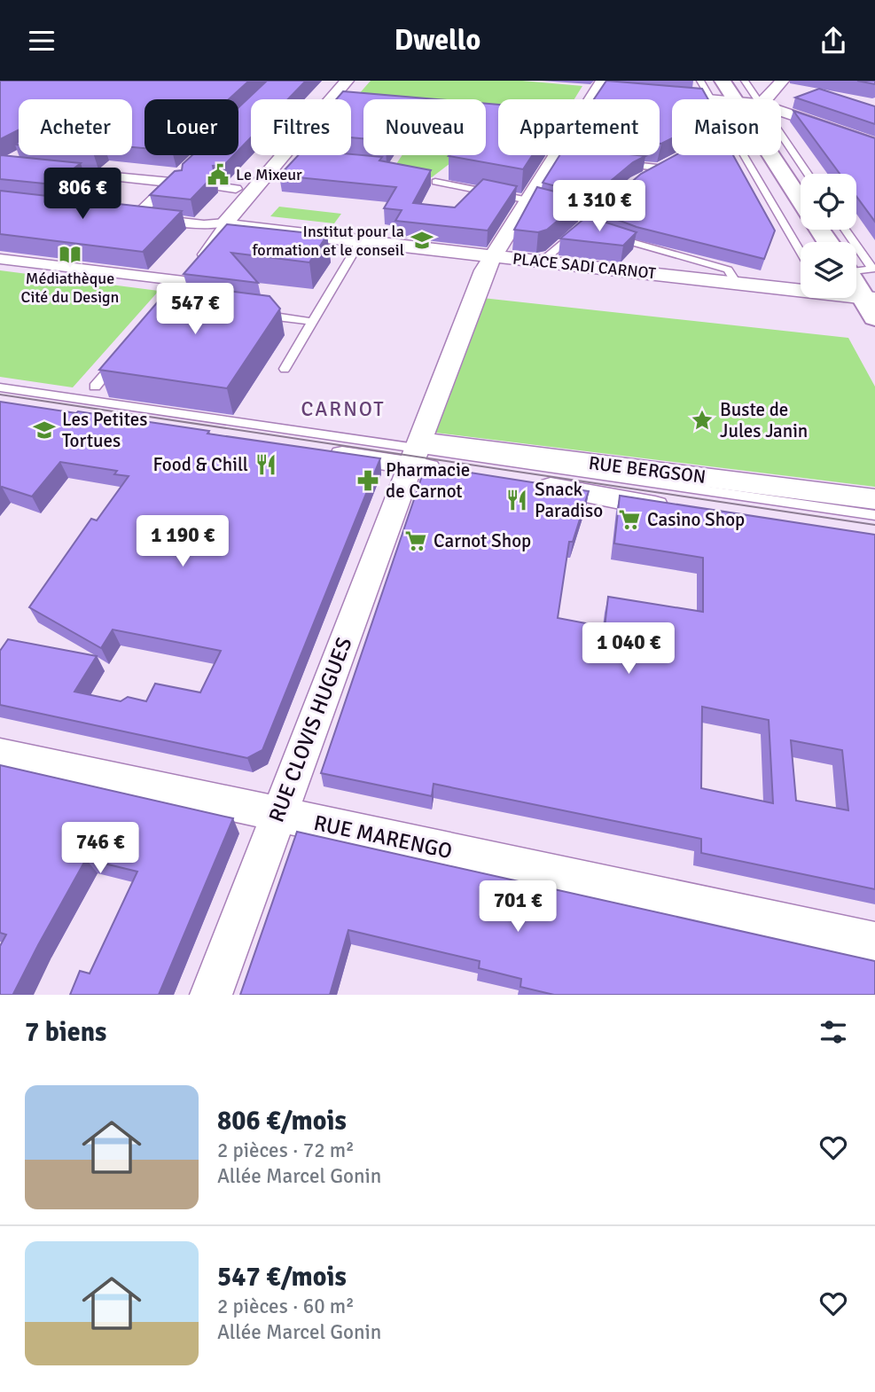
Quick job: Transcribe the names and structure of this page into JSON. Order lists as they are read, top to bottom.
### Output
{
  "streets": {
    "street": [
      "PLACE SADI CARNOT",
      "RUE BERGSON",
      "RUE CLOVIS HUGUES",
      "RUE MARENGO"
    ]
  },
  "crossings": [
    ["PLACE SADI CARNOT", "RUE BERGSON"],
    ["PLACE SADI CARNOT", "RUE CLOVIS HUGUES"],
    ["RUE BERGSON", "RUE CLOVIS HUGUES"],
    ["RUE CLOVIS HUGUES", "RUE MARENGO"]
  ],
  "districts": ["CARNOT"],
  "places": {
    "public building": ["Le Mixeur"],
    "school or university": ["Institut pour la formation et le conseil", "Les Petites Tortues"],
    "library": ["Médiathèque Cité du Design"],
    "place": ["Buste de Jules Janin"],
    "restaurant": ["Food & Chill", "Snack Paradiso"],
    "pharmacy": ["Pharmacie de Carnot"],
    "supermarket": ["Casino Shop", "Carnot Shop"]
  },
  "page": {
    "header": "Dwello",
    "chip": [
      "Acheter",
      "Louer",
      "Filtres",
      "Nouveau",
      "Appartement",
      "Maison"
    ],
    "price": [
      "806 €",
      "1 310 €",
      "547 €",
      "1 190 €",
      "1 040 €",
      "746 €",
      "701 €"
    ],
    "heading": "7 biens",
    "list": [
      {
        "name": "806 €/mois",
        "note": "2 pièces · 72 m² · Allée Marcel Gonin"
      },
      {
        "name": "547 €/mois",
        "note": "2 pièces · 60 m² · Allée Marcel Gonin"
      }
    ]
  }
}
